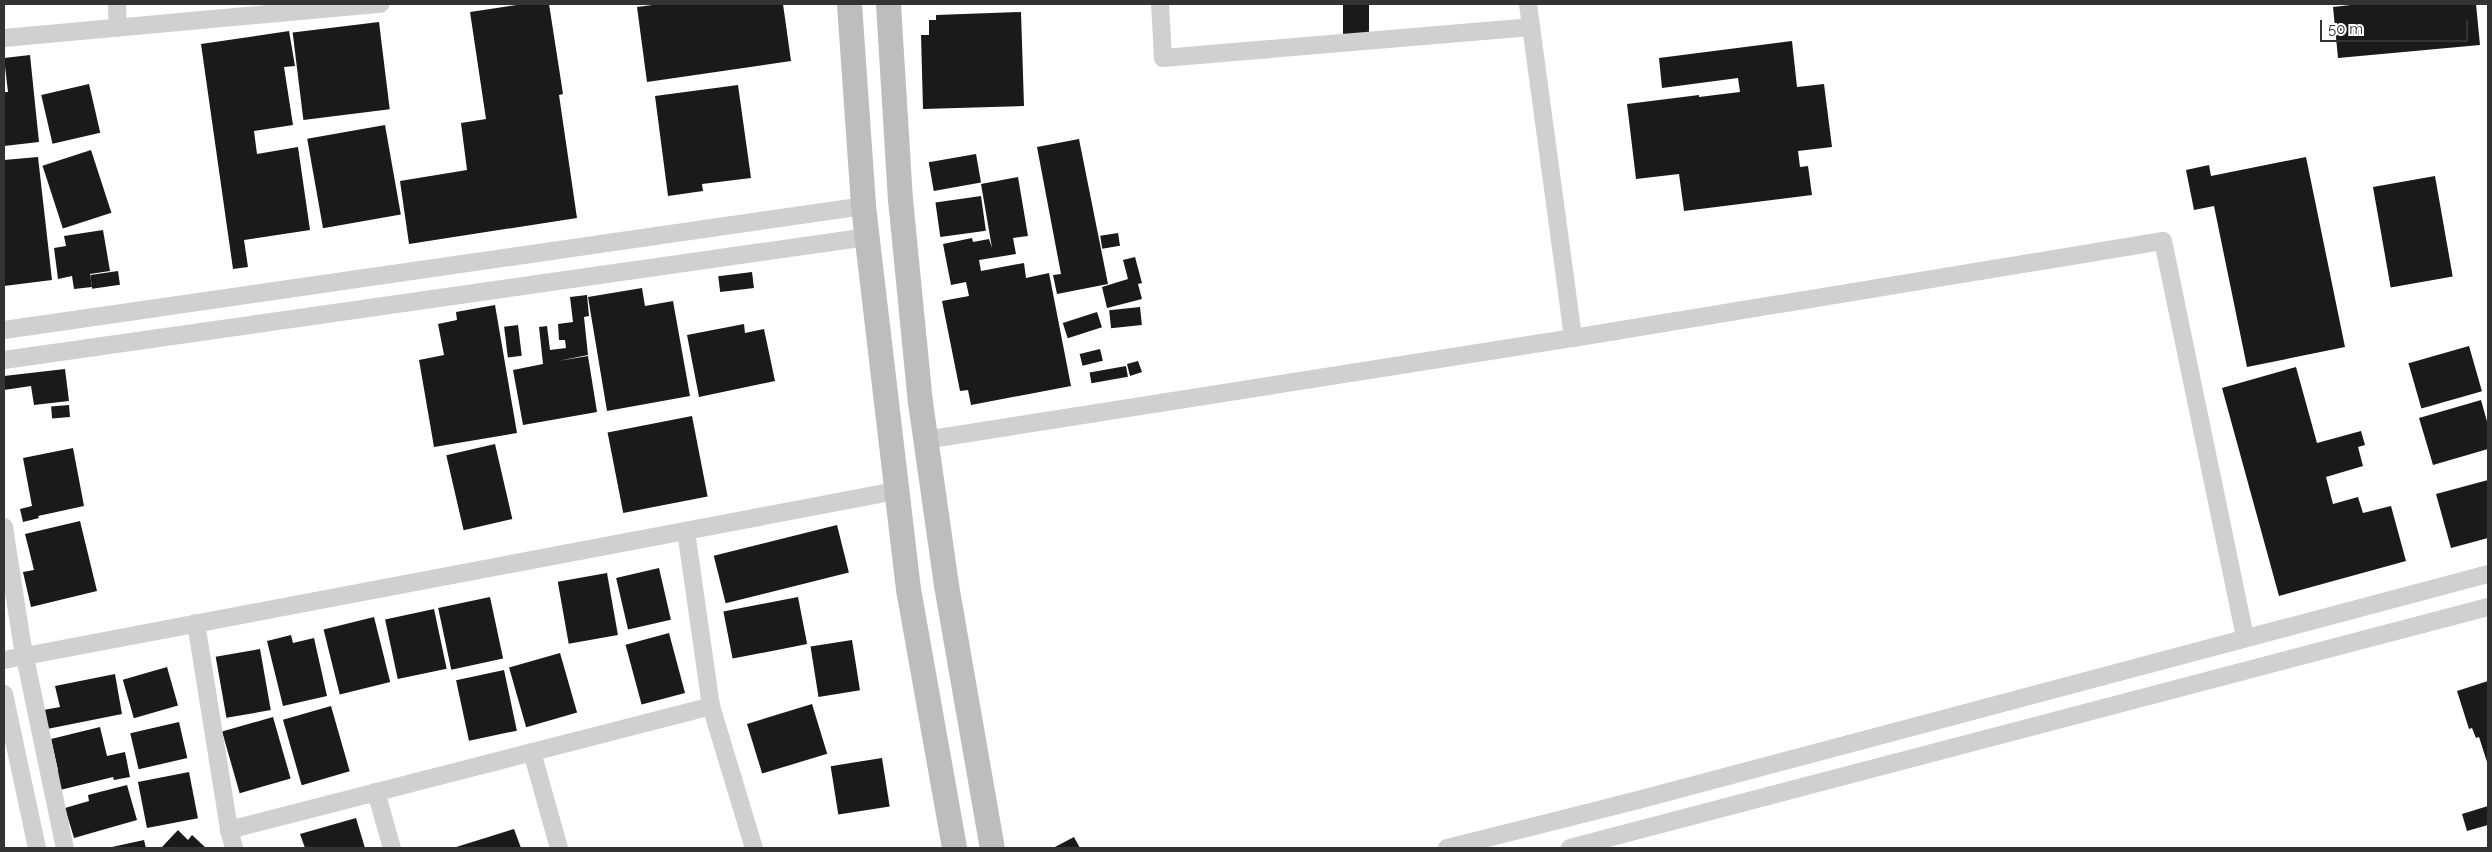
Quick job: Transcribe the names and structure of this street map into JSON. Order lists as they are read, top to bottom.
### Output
{
  "scale_bar": "50 m"
}
